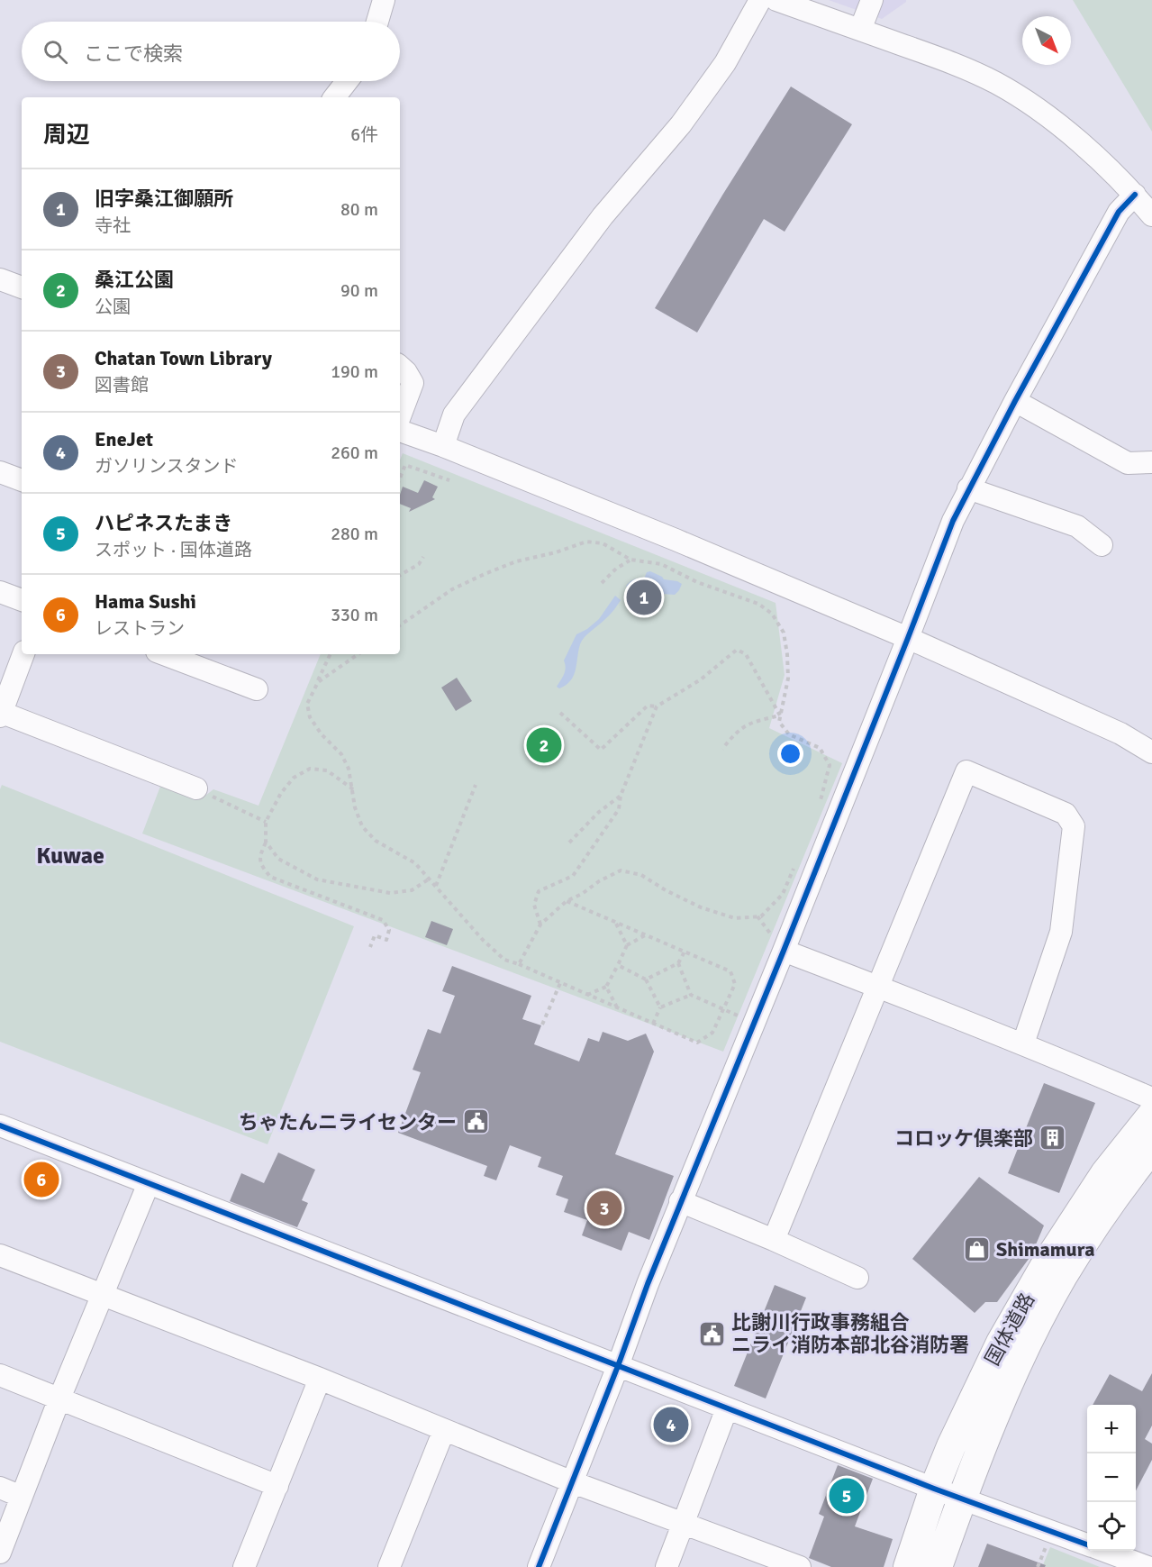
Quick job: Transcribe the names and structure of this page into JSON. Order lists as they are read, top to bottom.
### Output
{
  "streets": {
    "main road": ["国体道路"]
  },
  "districts": ["Kuwae"],
  "places": {
    "public building": ["ちゃたんニライセンター", "比謝川行政事務組合 ニライ消防本部北谷消防署"],
    "building": ["コロッケ倶楽部"],
    "shop": ["Shimamura"]
  },
  "north": "bottom right",
  "page": {
    "search": "ここで検索",
    "heading": ["周辺", "6件"],
    "list": [
      {
        "mark": "1",
        "name": "旧字桑江御願所",
        "note": "寺社",
        "value": "80 m"
      },
      {
        "mark": "2",
        "name": "桑江公園",
        "note": "公園",
        "value": "90 m"
      },
      {
        "mark": "3",
        "name": "Chatan Town Library",
        "note": "図書館",
        "value": "190 m"
      },
      {
        "mark": "4",
        "name": "EneJet",
        "note": "ガソリンスタンド",
        "value": "260 m"
      },
      {
        "mark": "5",
        "name": "ハピネスたまき",
        "note": "スポット · 国体道路",
        "value": "280 m"
      },
      {
        "mark": "6",
        "name": "Hama Sushi",
        "note": "レストラン",
        "value": "330 m"
      }
    ],
    "pins": [
      "1",
      "2",
      "6",
      "3",
      "4",
      "5"
    ],
    "map_buttons": ["+", "−"]
  }
}
